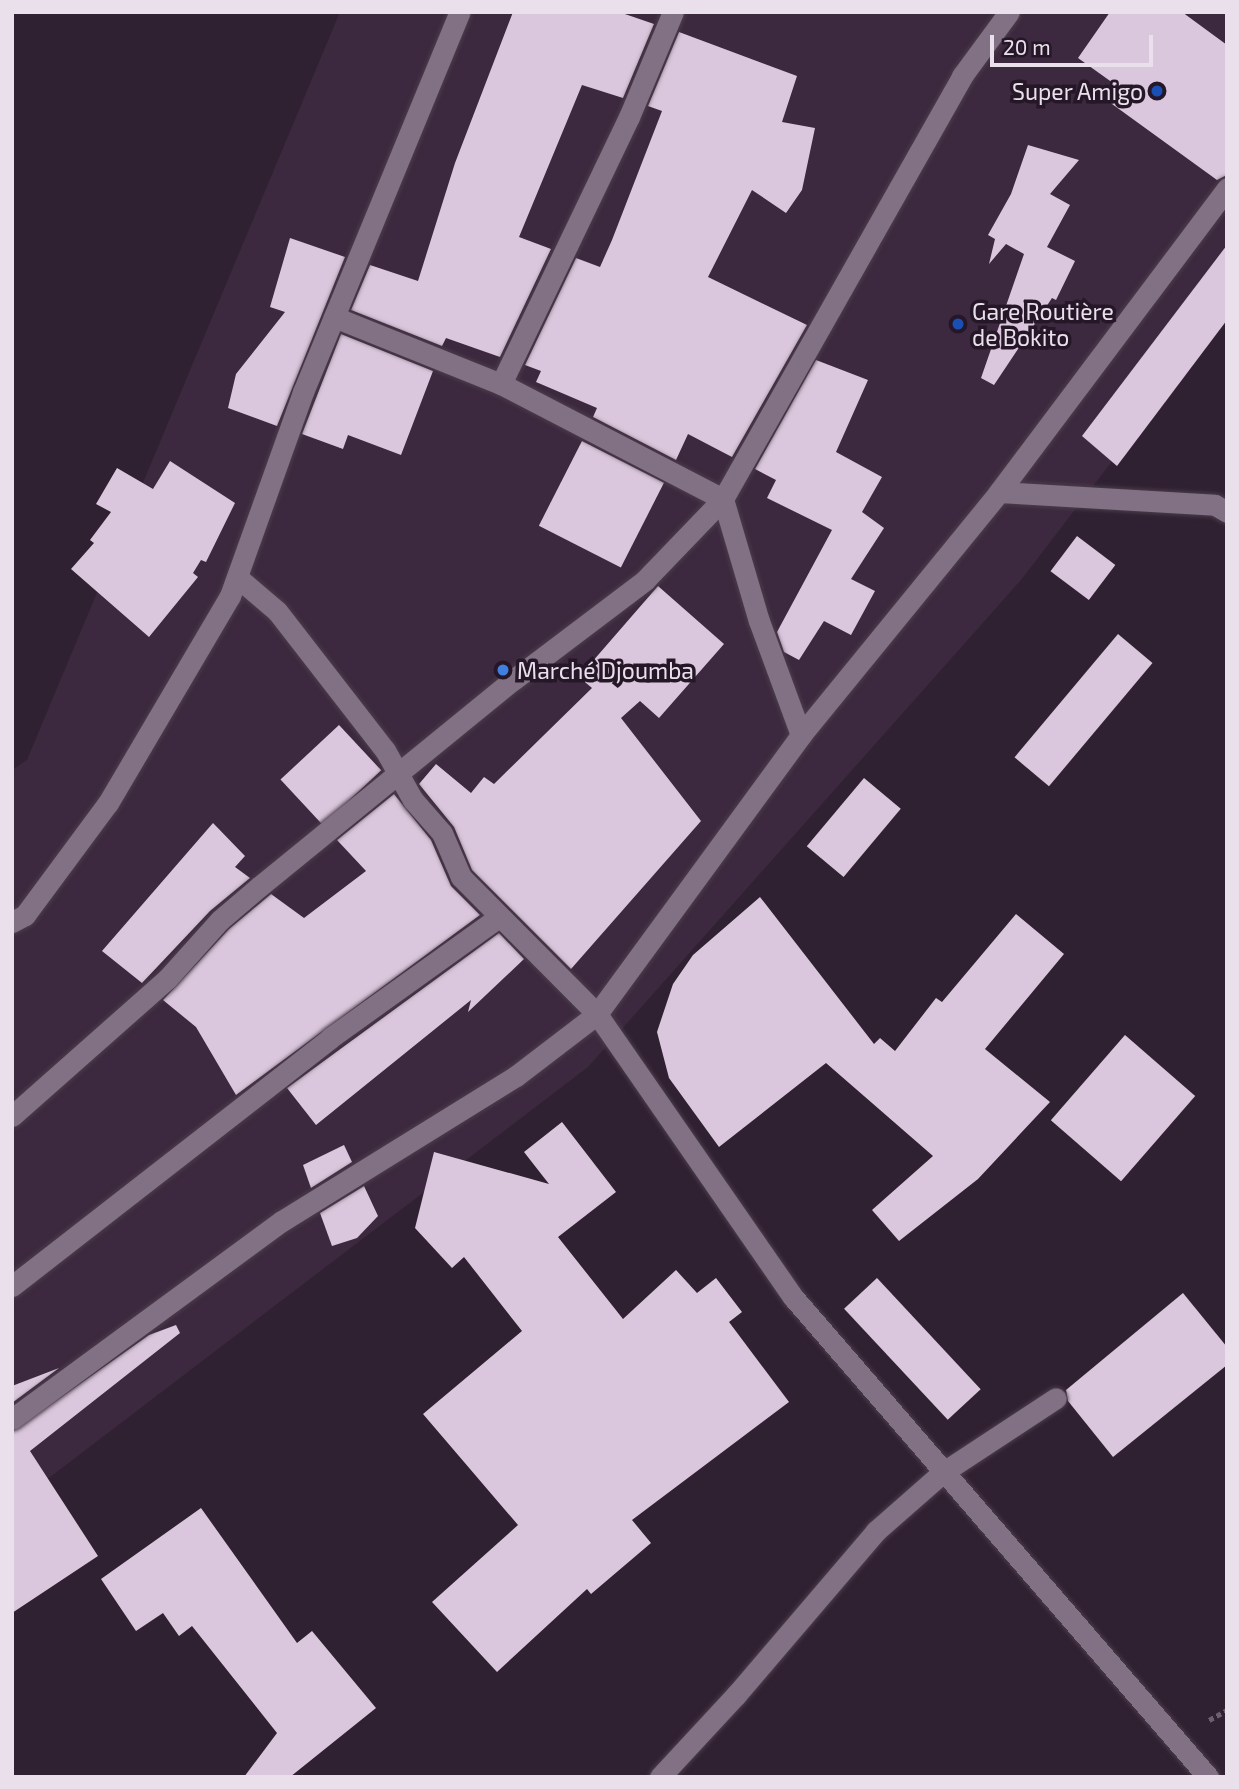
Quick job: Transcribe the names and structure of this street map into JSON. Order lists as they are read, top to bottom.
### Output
{
  "places": ["Super Amigo", "Gare Routière de Bokito", "Marché Djoumba"],
  "scale_bar": "20 m"
}
